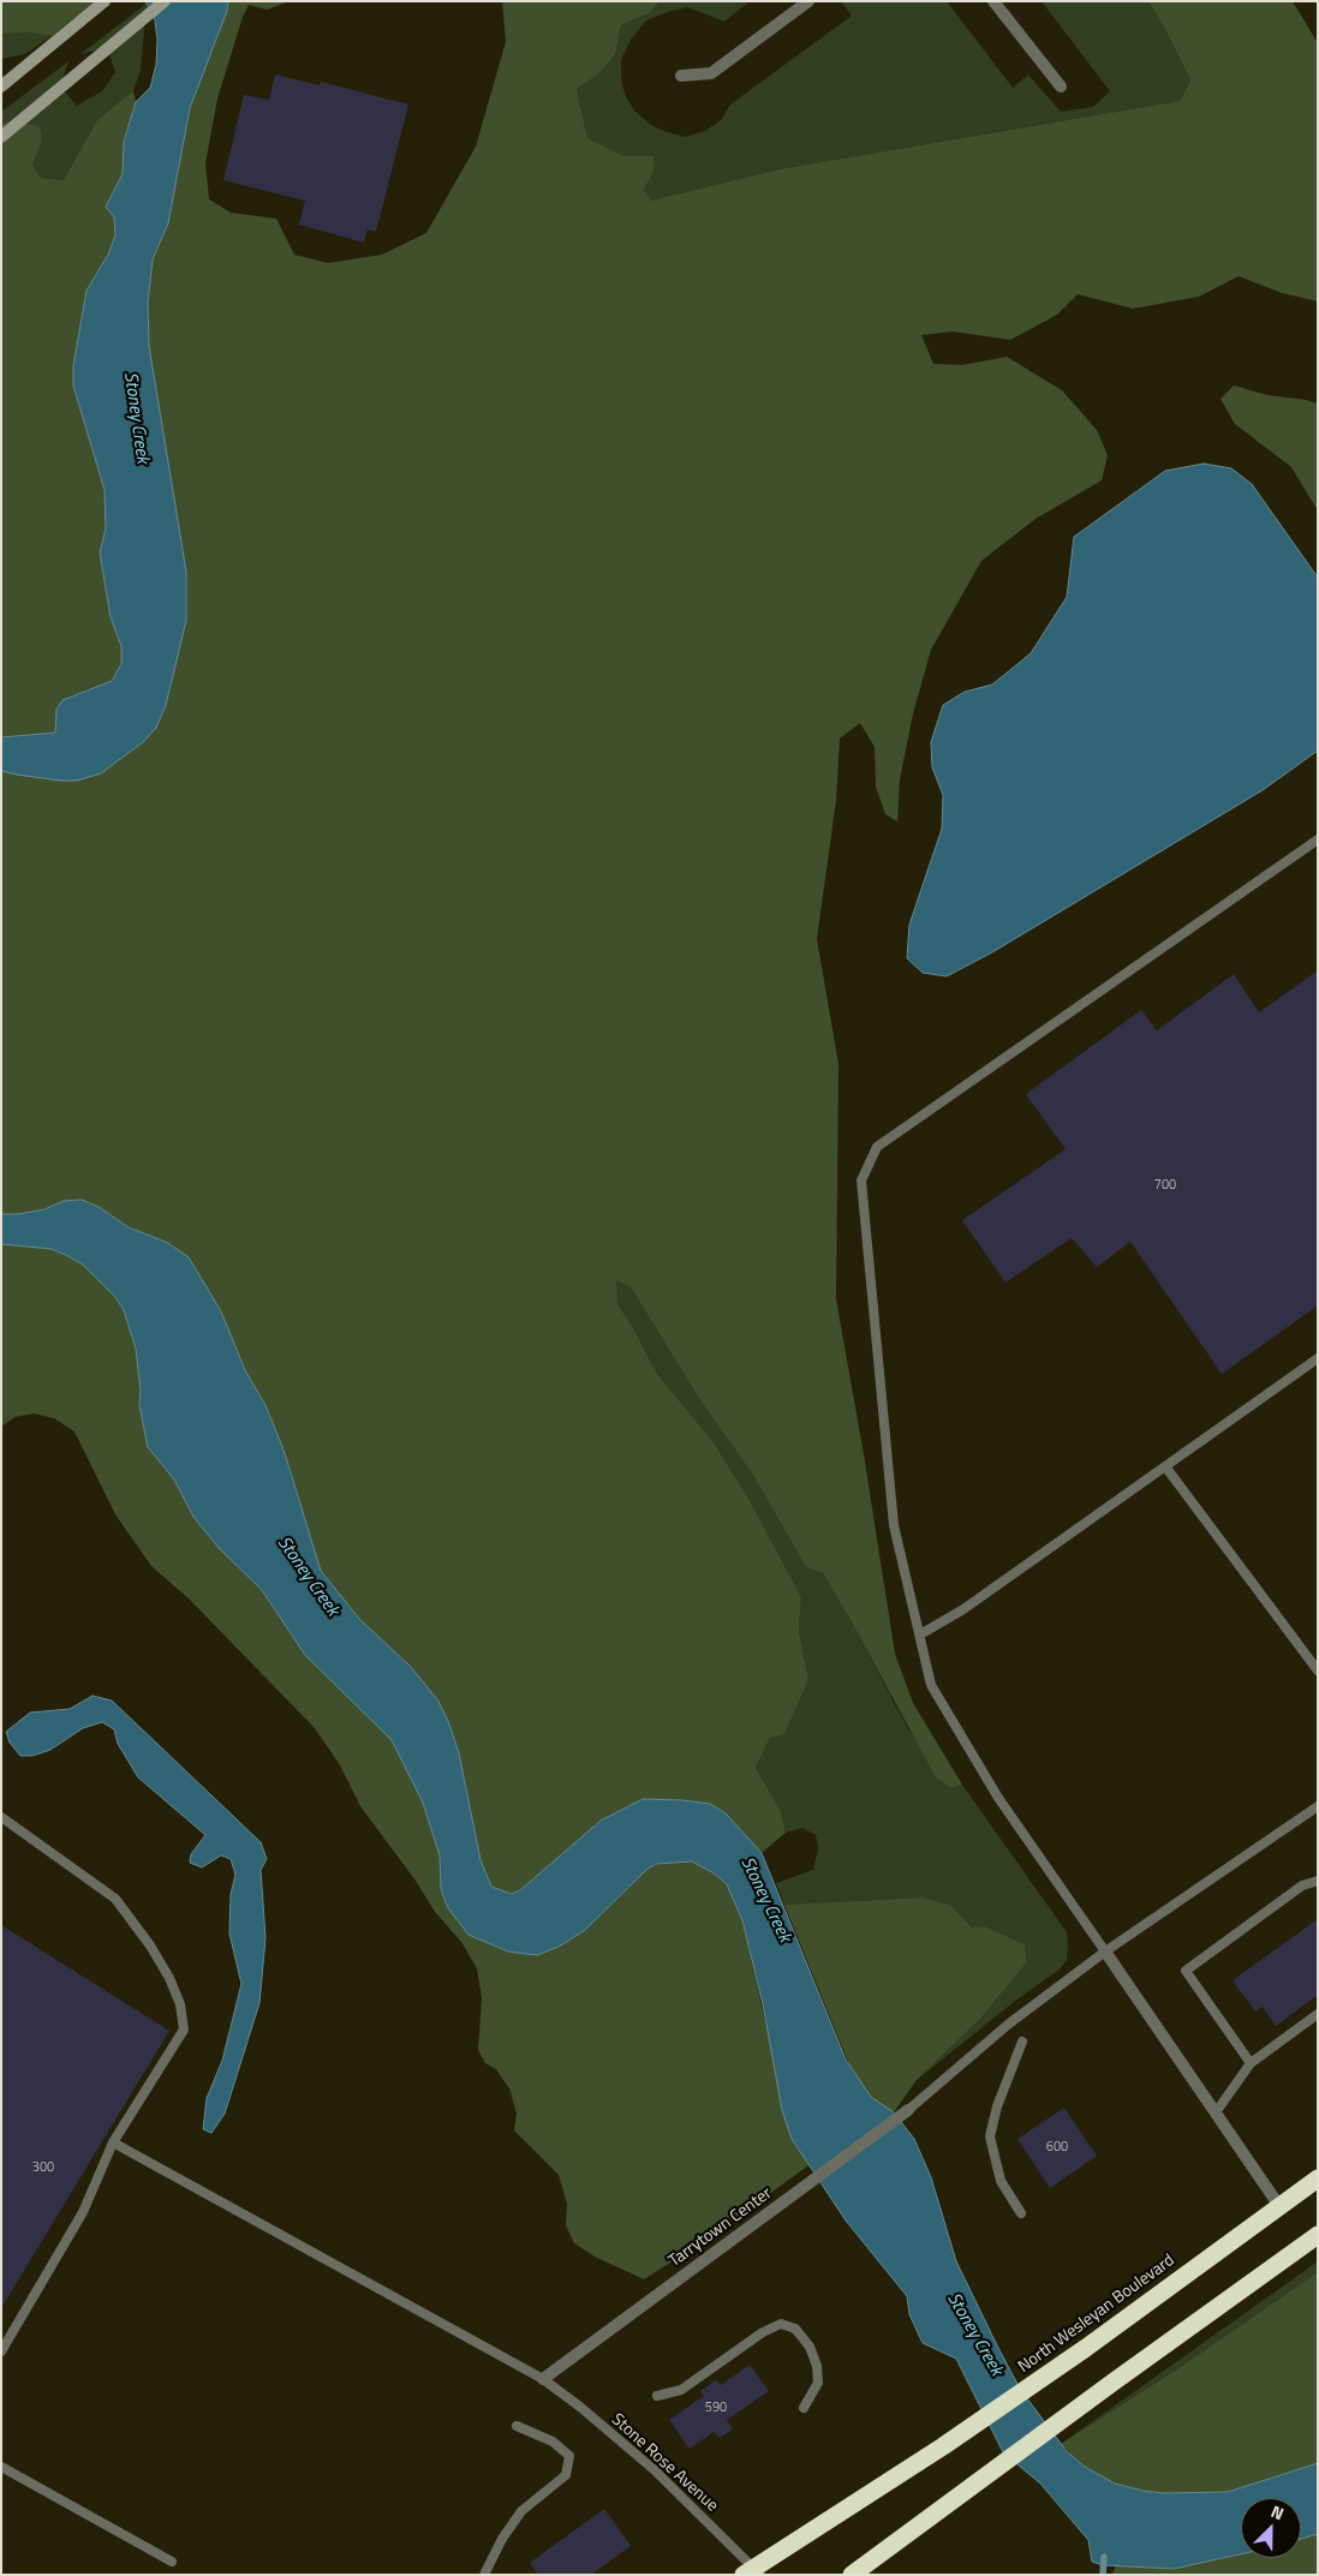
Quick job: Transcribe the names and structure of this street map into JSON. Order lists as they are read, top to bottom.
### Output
{
  "streets": {
    "highway": ["North Wesleyan Boulevard"],
    "street": ["Tarrytown Center"],
    "lane": ["Stone Rose Avenue"]
  },
  "crossings": [
    ["Tarrytown Center", "Stone Rose Avenue"],
    ["North Wesleyan Boulevard", "Stone Rose Avenue"]
  ],
  "water": ["Stoney Creek"],
  "house_numbers": [
    "700",
    "600",
    "300",
    "590"
  ],
  "north": "top right"
}
